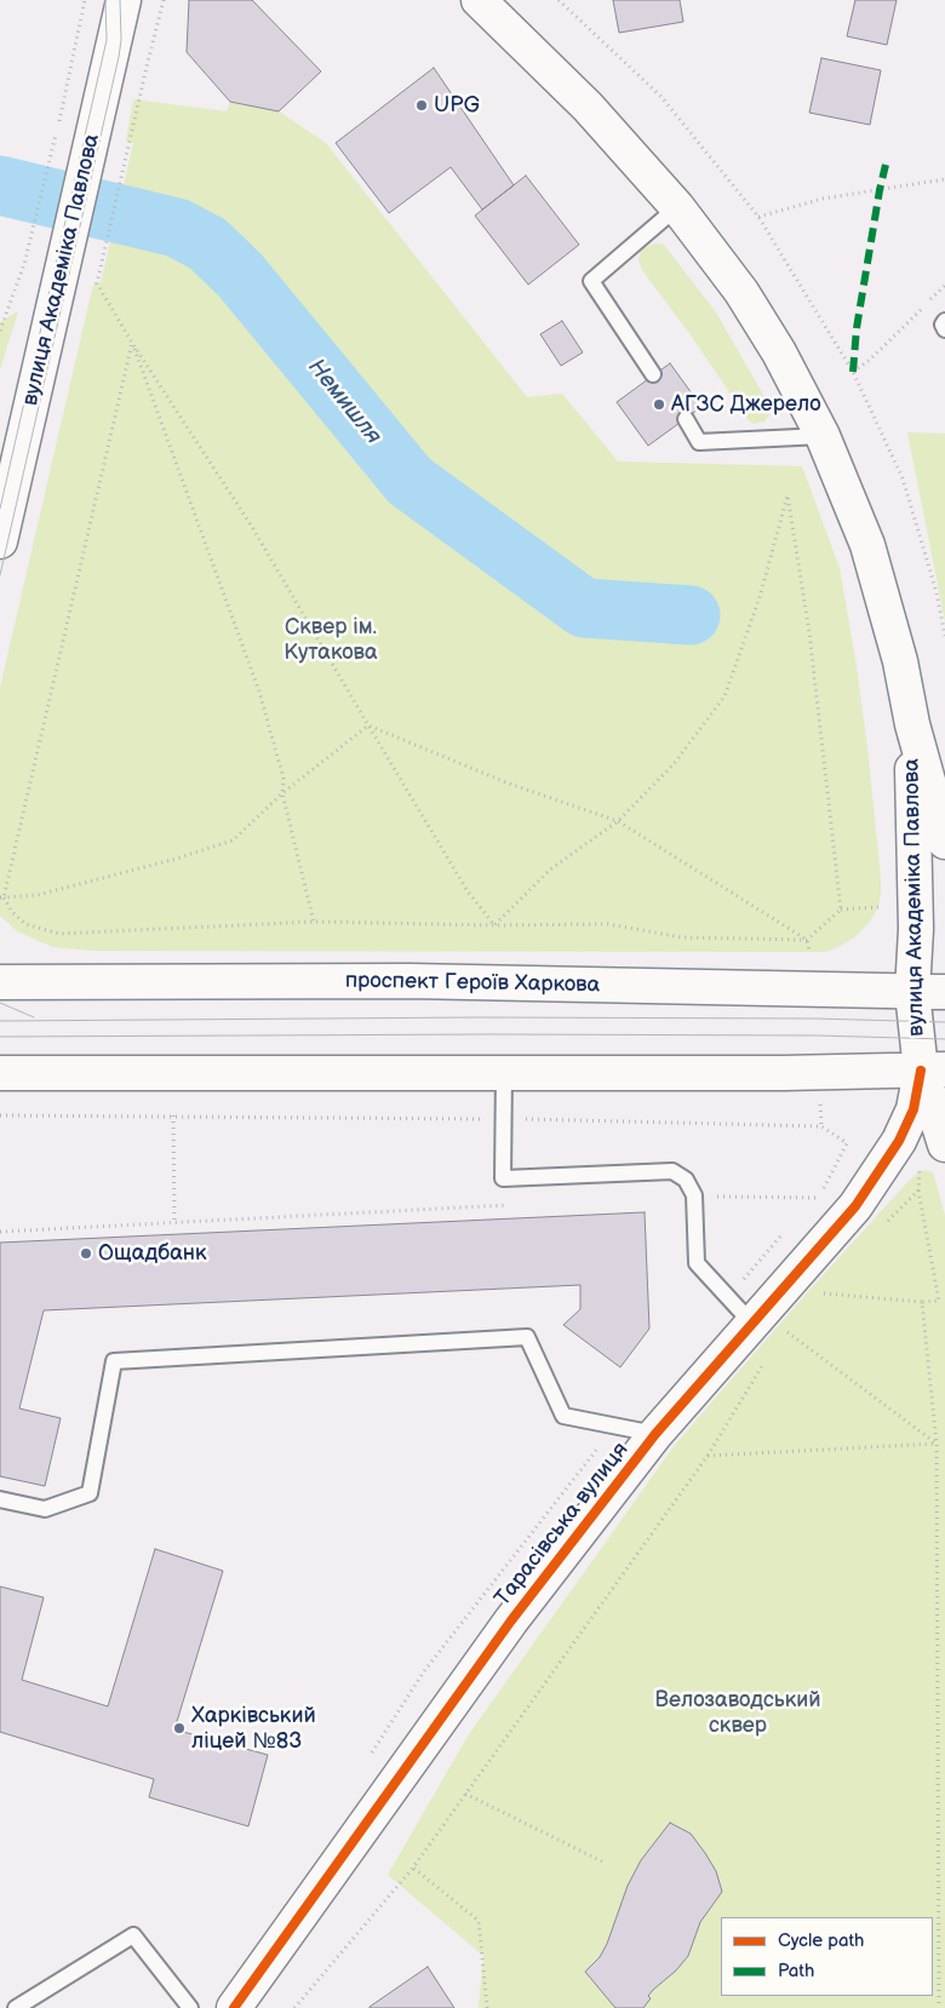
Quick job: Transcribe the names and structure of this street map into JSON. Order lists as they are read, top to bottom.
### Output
{
  "streets": {
    "main road": ["вулиця Академіка Павлова", "проспект Героїв Харкова", "Тарасівська вулиця"]
  },
  "crossings": [
    ["вулиця Академіка Павлова", "проспект Героїв Харкова"],
    ["вулиця Академіка Павлова", "Тарасівська вулиця"]
  ],
  "water": ["Немишля"],
  "parks": ["Сквер ім. Кутакова", "Велозаводський сквер"],
  "places": [
    "UPG",
    "АГЗС Джерело",
    "Ощадбанк",
    "Харківський ліцей №83"
  ],
  "legend": ["Cycle path", "Path"]
}
